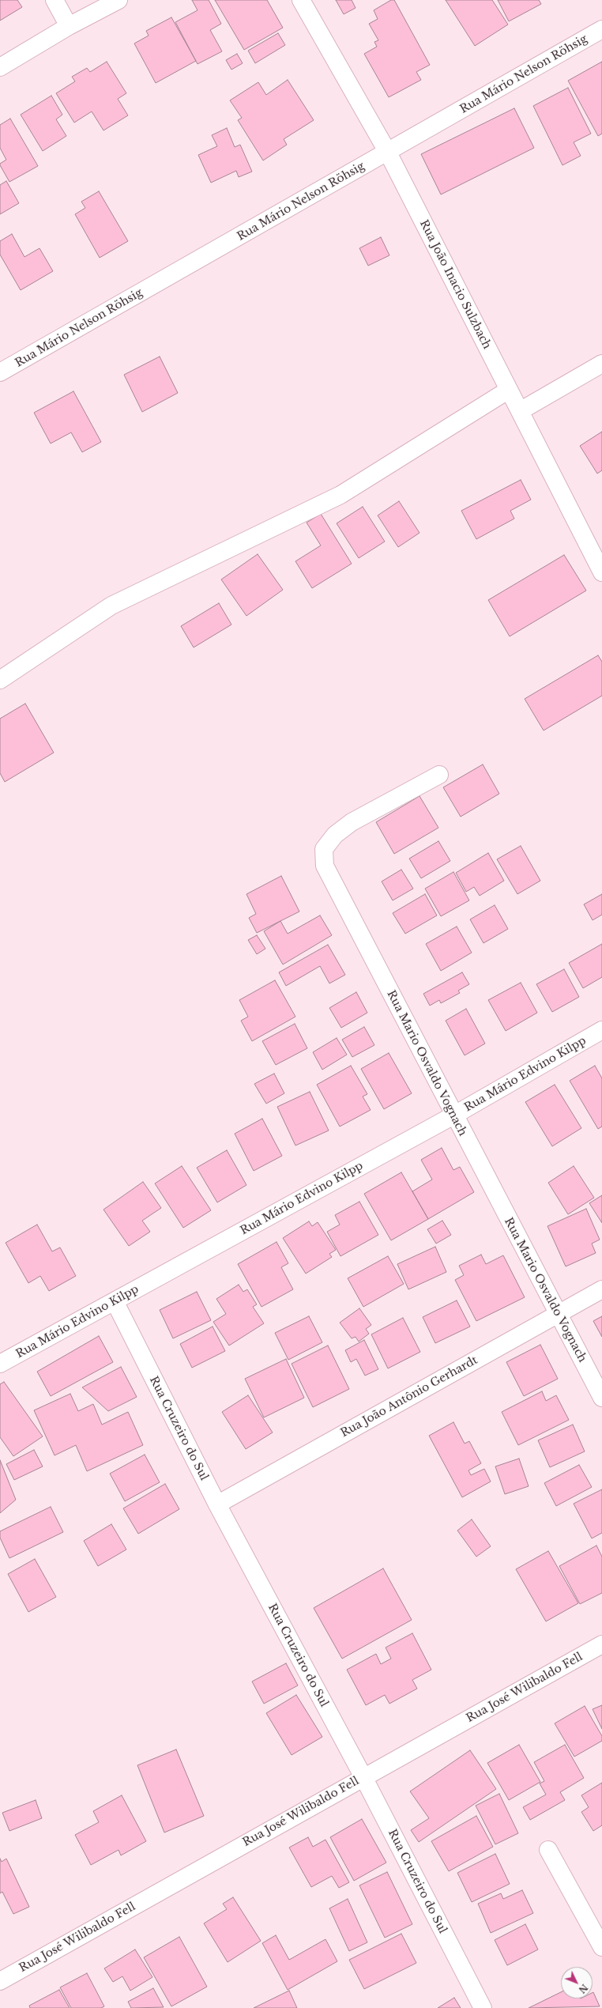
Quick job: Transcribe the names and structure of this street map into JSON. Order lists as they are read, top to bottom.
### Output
{
  "streets": {
    "street": [
      "Rua Mário Nelson Röhsig",
      "Rua João Inacio Sulzbach",
      "Rua Mario Osvaldo Vognach",
      "Rua Mário Edvino Kilpp",
      "Rua João Antônio Gerhardt",
      "Rua Cruzeiro do Sul",
      "Rua José Wilibaldo Fell"
    ]
  },
  "crossings": [
    ["Rua Mário Nelson Röhsig", "Rua João Inacio Sulzbach"],
    ["Rua Mario Osvaldo Vognach", "Rua Mário Edvino Kilpp"],
    ["Rua Mario Osvaldo Vognach", "Rua João Antônio Gerhardt"],
    ["Rua Mário Edvino Kilpp", "Rua Cruzeiro do Sul"],
    ["Rua João Antônio Gerhardt", "Rua Cruzeiro do Sul"],
    ["Rua Cruzeiro do Sul", "Rua José Wilibaldo Fell"]
  ],
  "north": "bottom right"
}
